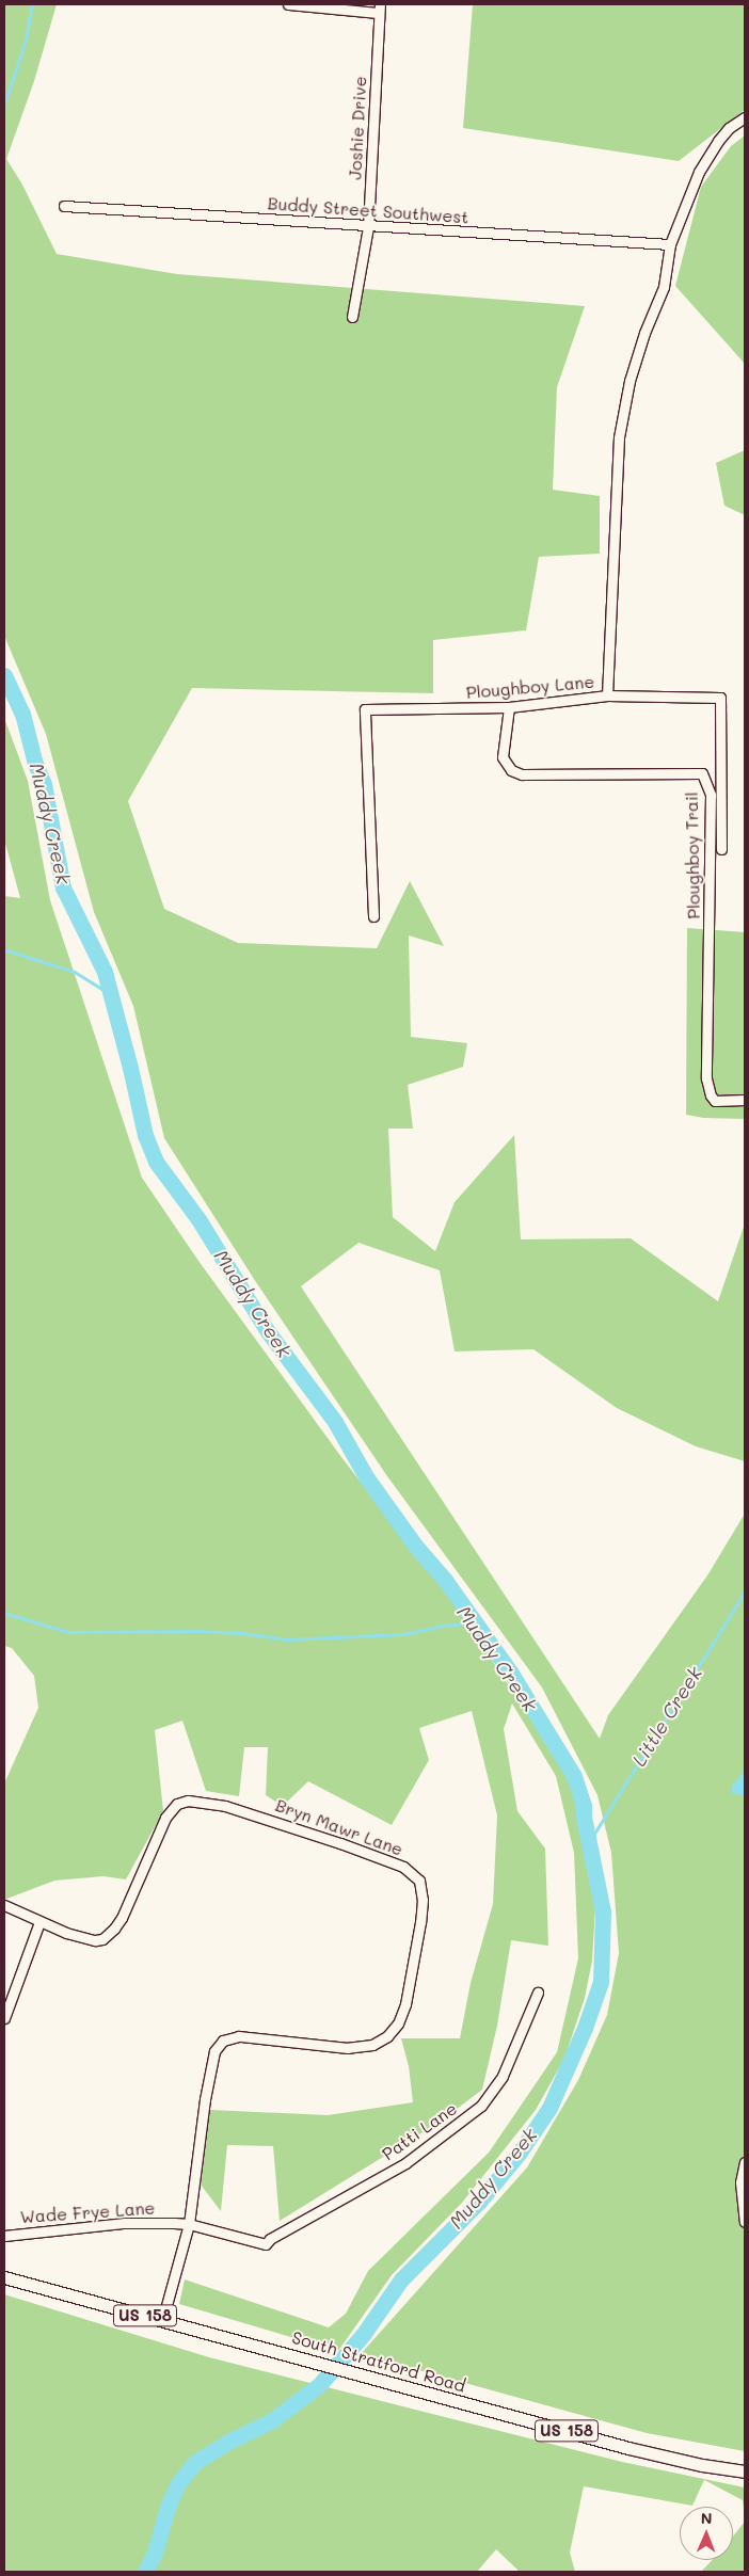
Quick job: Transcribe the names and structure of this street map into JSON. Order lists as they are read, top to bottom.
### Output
{
  "streets": {
    "main road": ["US 158", "South Stratford Road"],
    "street": [
      "Joshie Drive",
      "Buddy Street Southwest",
      "Ploughboy Lane",
      "Ploughboy Trail",
      "Bryn Mawr Lane",
      "Patti Lane",
      "Wade Frye Lane"
    ]
  },
  "crossings": [
    ["Joshie Drive", "Buddy Street Southwest"],
    ["Buddy Street Southwest", "Ploughboy Lane"],
    ["Ploughboy Lane", "Ploughboy Trail"],
    ["Bryn Mawr Lane", "Wade Frye Lane"],
    ["Bryn Mawr Lane", "South Stratford Road"],
    ["Patti Lane", "Wade Frye Lane"]
  ],
  "water": ["Muddy Creek", "Little Creek"],
  "north": "top"
}
